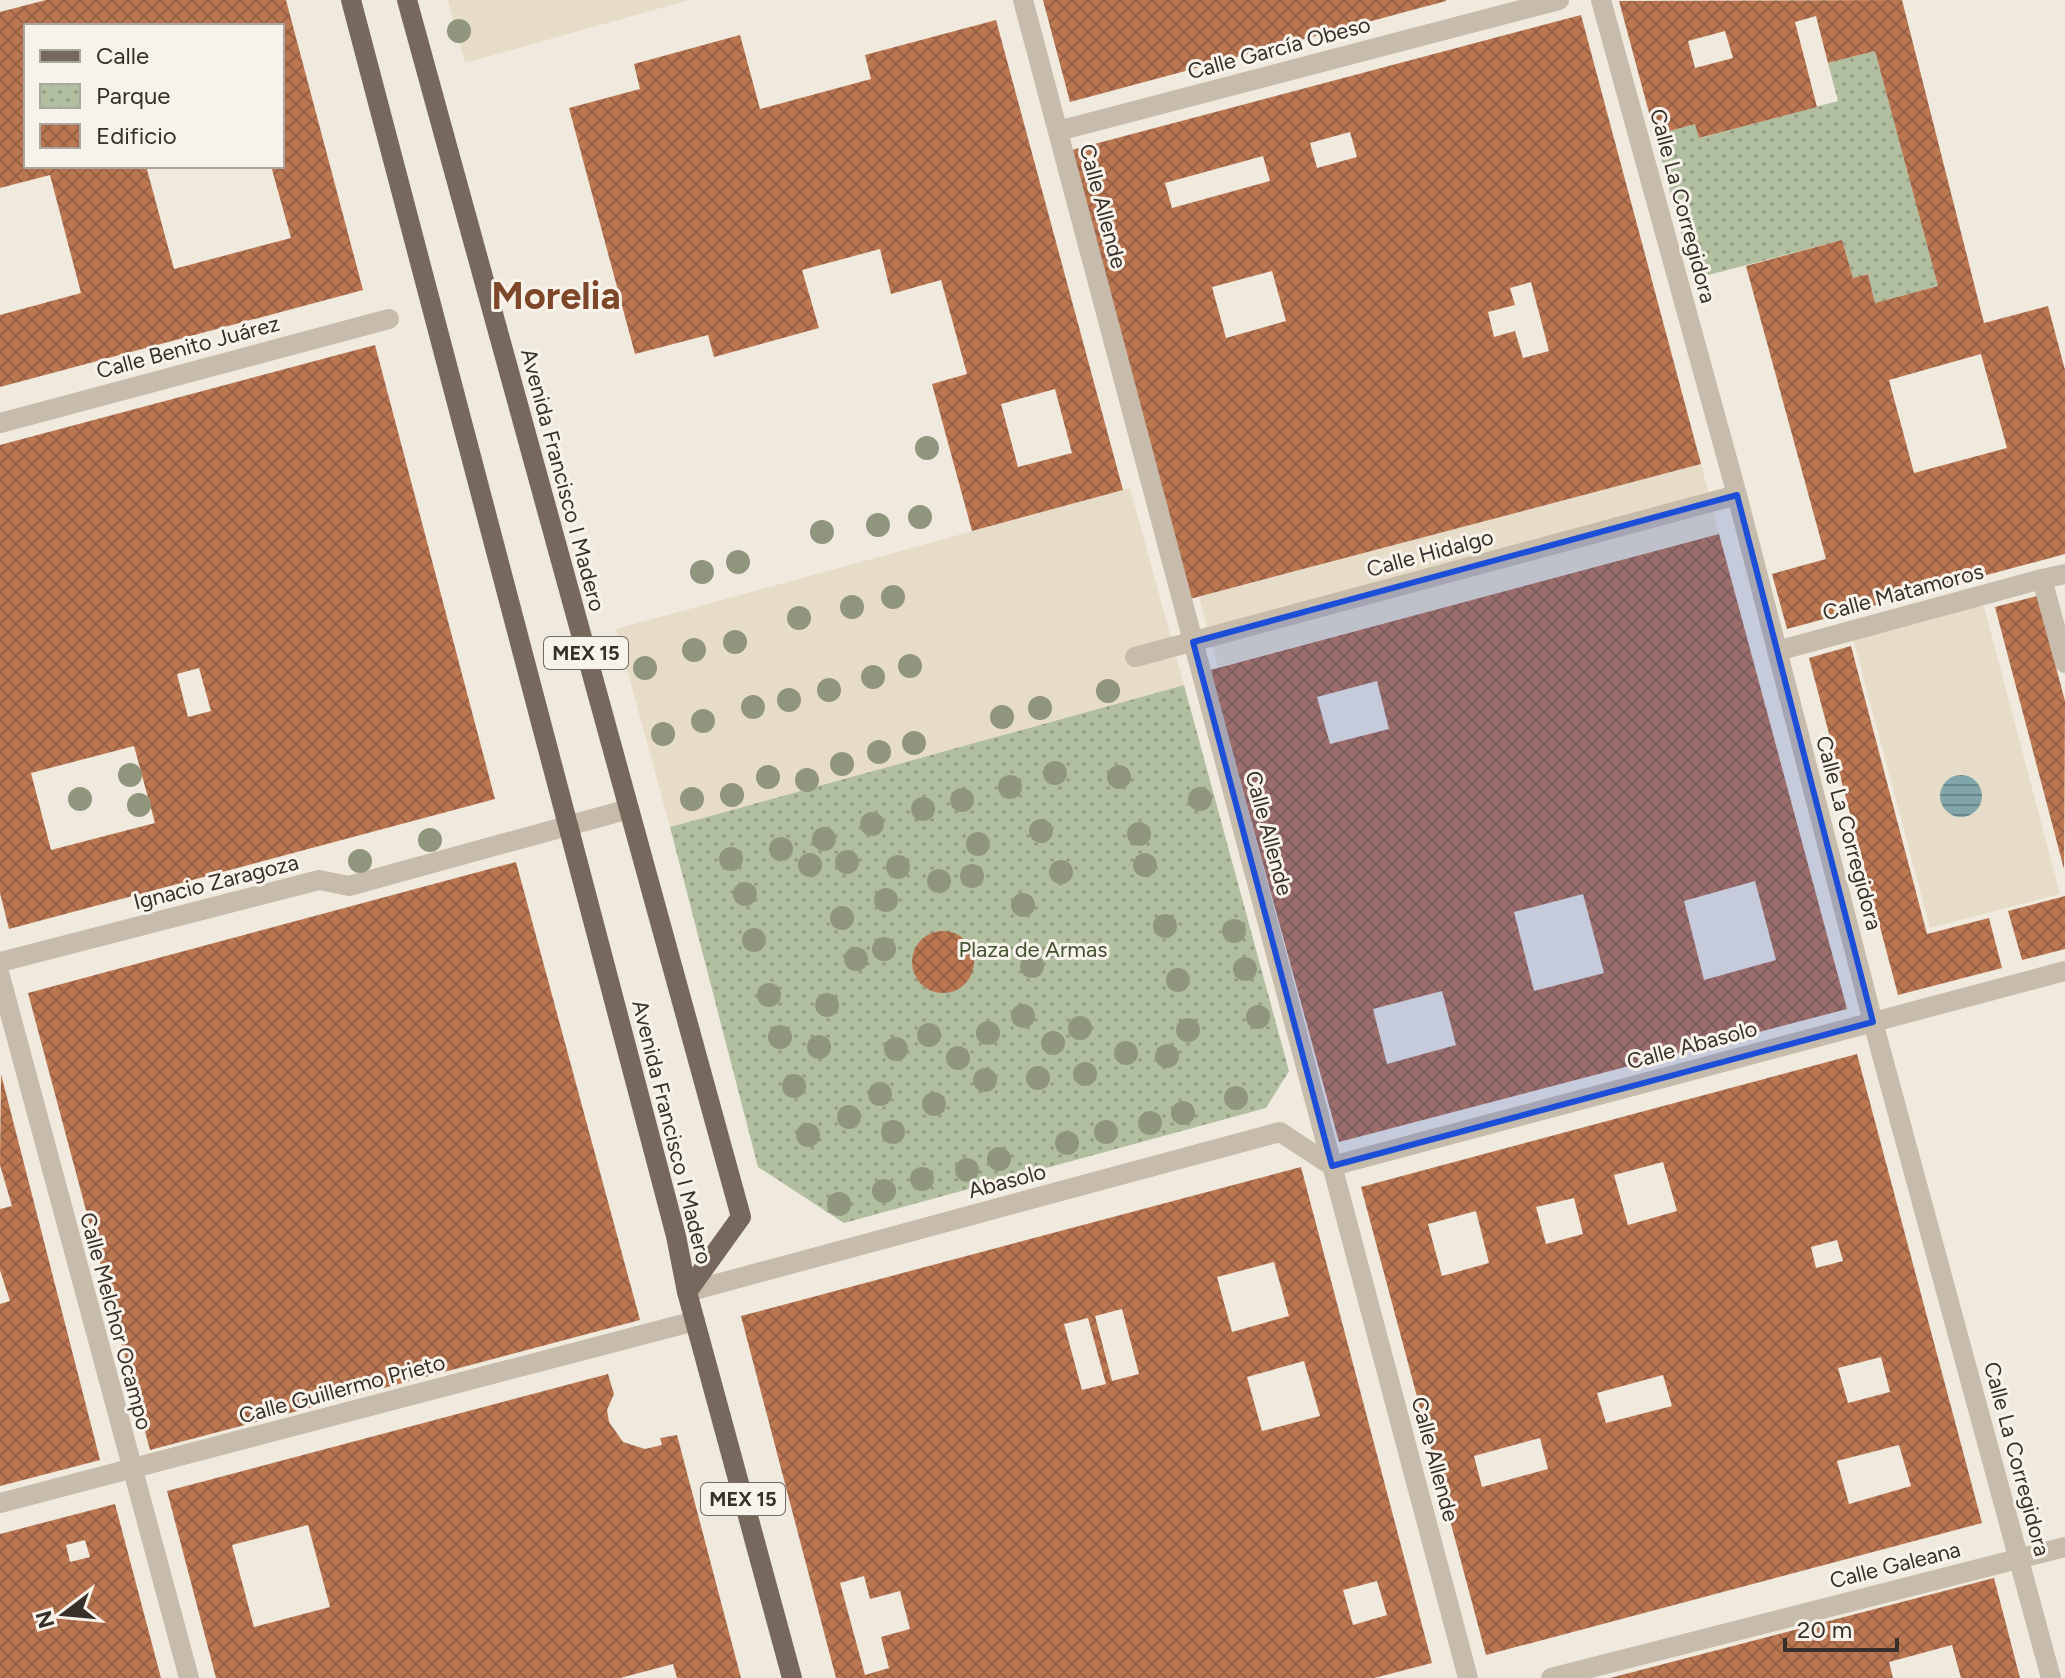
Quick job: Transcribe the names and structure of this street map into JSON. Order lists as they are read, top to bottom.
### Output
{
  "streets": {
    "main road": ["Avenida Francisco I Madero", "MEX 15"],
    "street": [
      "Calle García Obeso",
      "Calle Allende",
      "Calle La Corregidora",
      "Calle Benito Juárez",
      "Calle Hidalgo",
      "Calle Matamoros",
      "Ignacio Zaragoza",
      "Calle Abasolo",
      "Abasolo",
      "Calle Melchor Ocampo",
      "Calle Guillermo Prieto",
      "Calle Galeana"
    ]
  },
  "crossings": [
    ["Calle García Obeso", "Calle Allende"],
    ["Calle Allende", "Calle Hidalgo"],
    ["Calle Allende", "Calle Abasolo"],
    ["Calle Allende", "Abasolo"],
    ["Calle La Corregidora", "Calle Hidalgo"],
    ["Calle La Corregidora", "Calle Matamoros"],
    ["Calle La Corregidora", "Calle Abasolo"],
    ["Calle La Corregidora", "Calle Galeana"],
    ["Avenida Francisco I Madero", "Ignacio Zaragoza"],
    ["Avenida Francisco I Madero", "Abasolo"],
    ["MEX 15", "Calle Guillermo Prieto"],
    ["Calle Abasolo", "Abasolo"],
    ["Calle Melchor Ocampo", "Calle Guillermo Prieto"]
  ],
  "districts": ["Morelia"],
  "parks": ["Plaza de Armas"],
  "legend": ["Calle", "Parque", "Edificio"],
  "scale_bar": "20 m",
  "north": "left"
}
